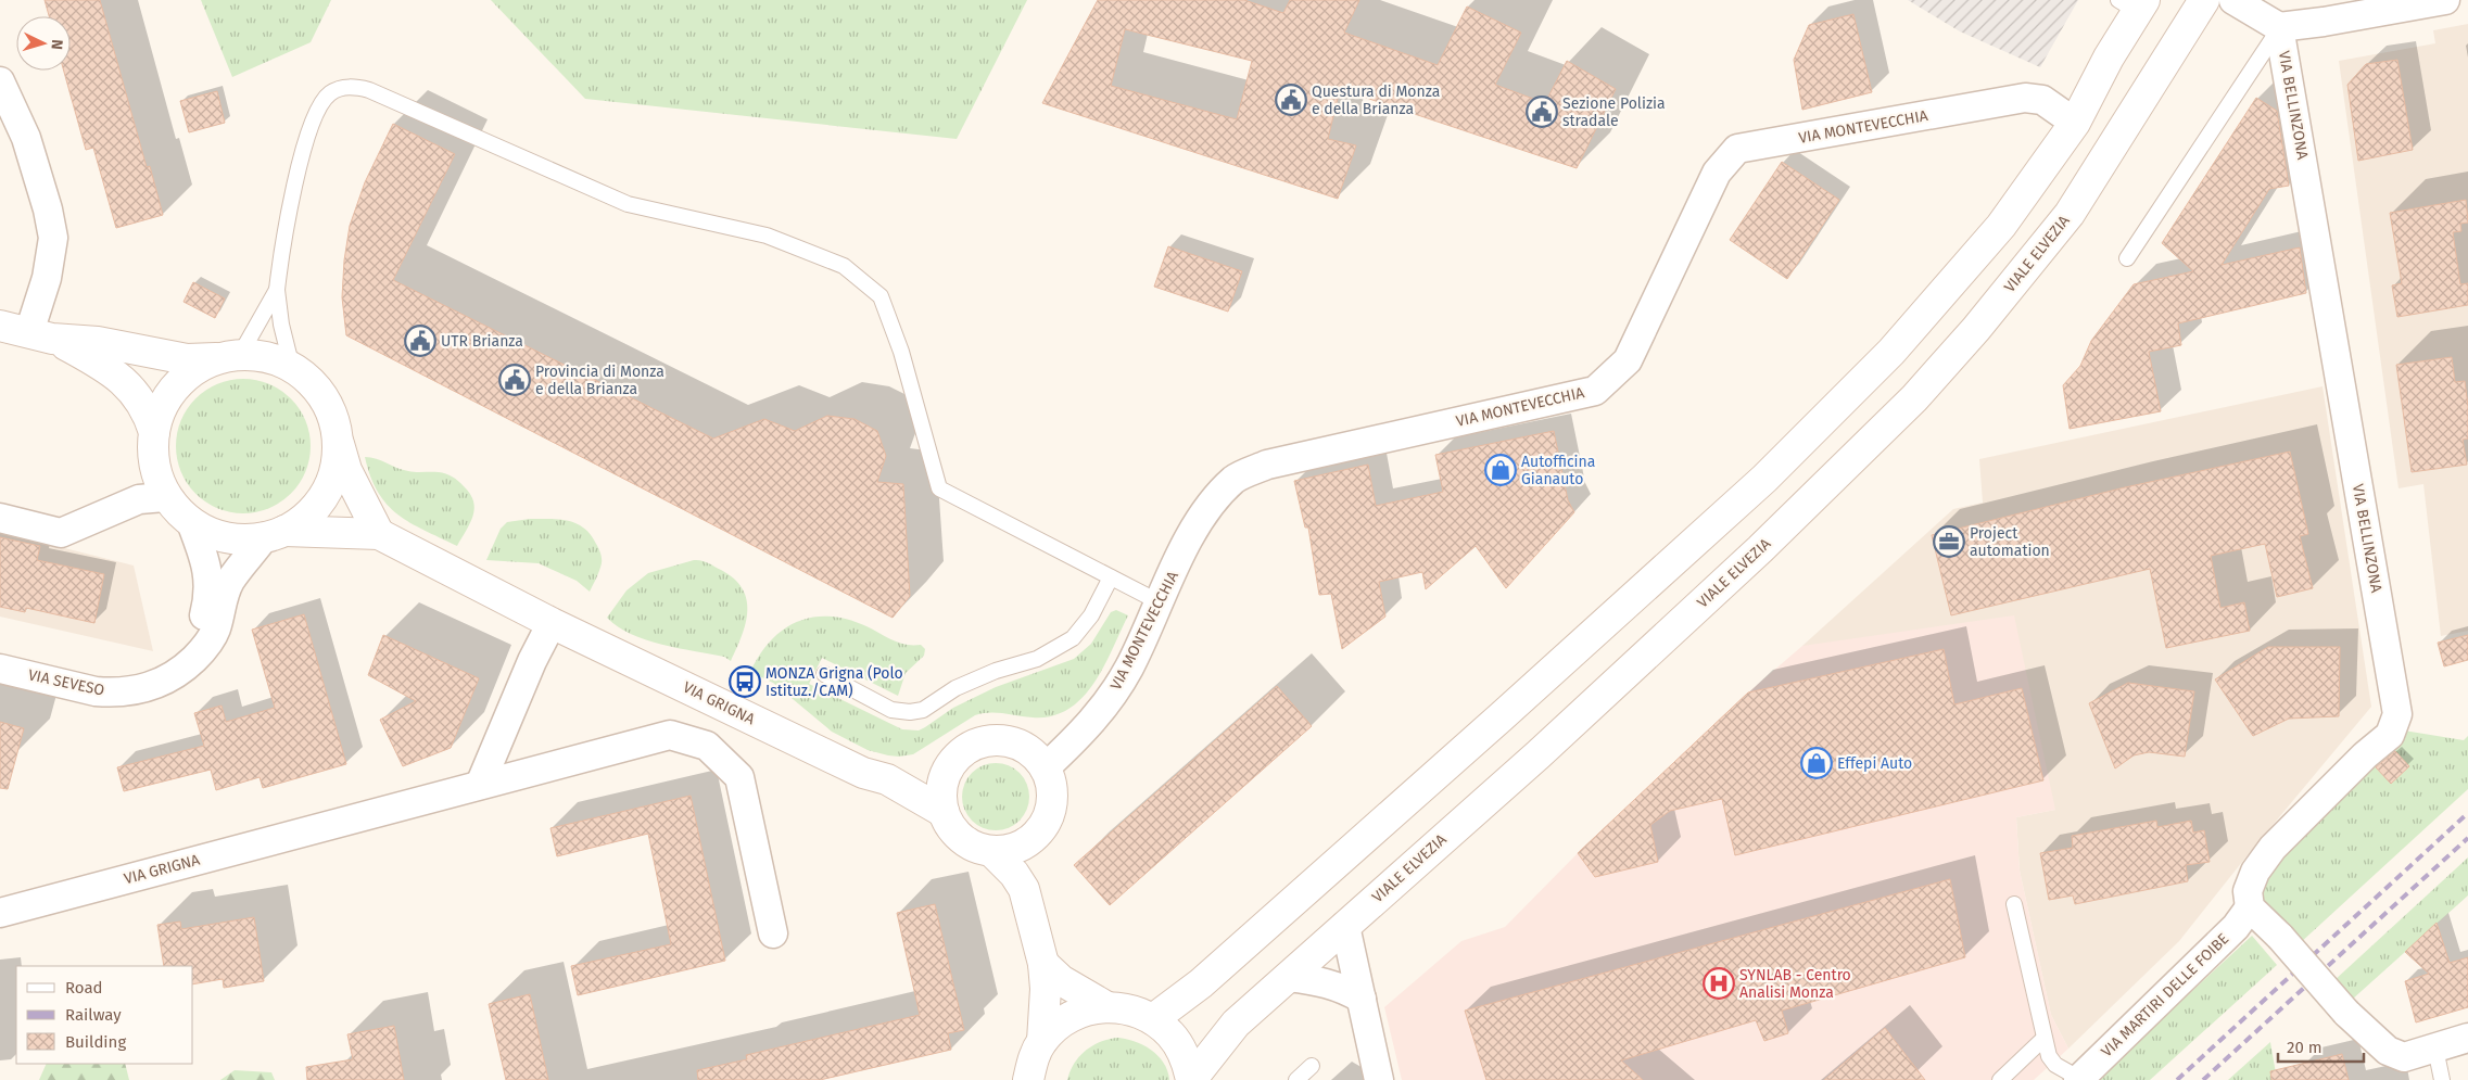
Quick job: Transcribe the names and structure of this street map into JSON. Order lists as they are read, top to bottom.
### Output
{
  "streets": {
    "main road": ["VIALE ELVEZIA", "VIA GRIGNA"],
    "street": [
      "VIA BELLINZONA",
      "VIA MONTEVECCHIA",
      "VIA SEVESO",
      "VIA MARTIRI DELLE FOIBE"
    ]
  },
  "crossings": [
    ["VIA BELLINZONA", "VIA MARTIRI DELLE FOIBE"],
    ["VIA MONTEVECCHIA", "VIA GRIGNA"],
    ["VIA SEVESO", "VIA GRIGNA"]
  ],
  "places": {
    "public building": [
      "Questura di Monza e della Brianza",
      "Sezione Polizia stradale",
      "UTR Brianza",
      "Provincia di Monza e della Brianza"
    ],
    "shop": ["Autofficina Gianauto", "Effepi Auto"],
    "office": ["Project automation"],
    "bus stop": ["MONZA Grigna (Polo Istituz./CAM)"],
    "hospital": ["SYNLAB - Centro Analisi Monza"]
  },
  "legend": ["Road", "Railway", "Building"],
  "scale_bar": "20 m",
  "north": "right"
}
